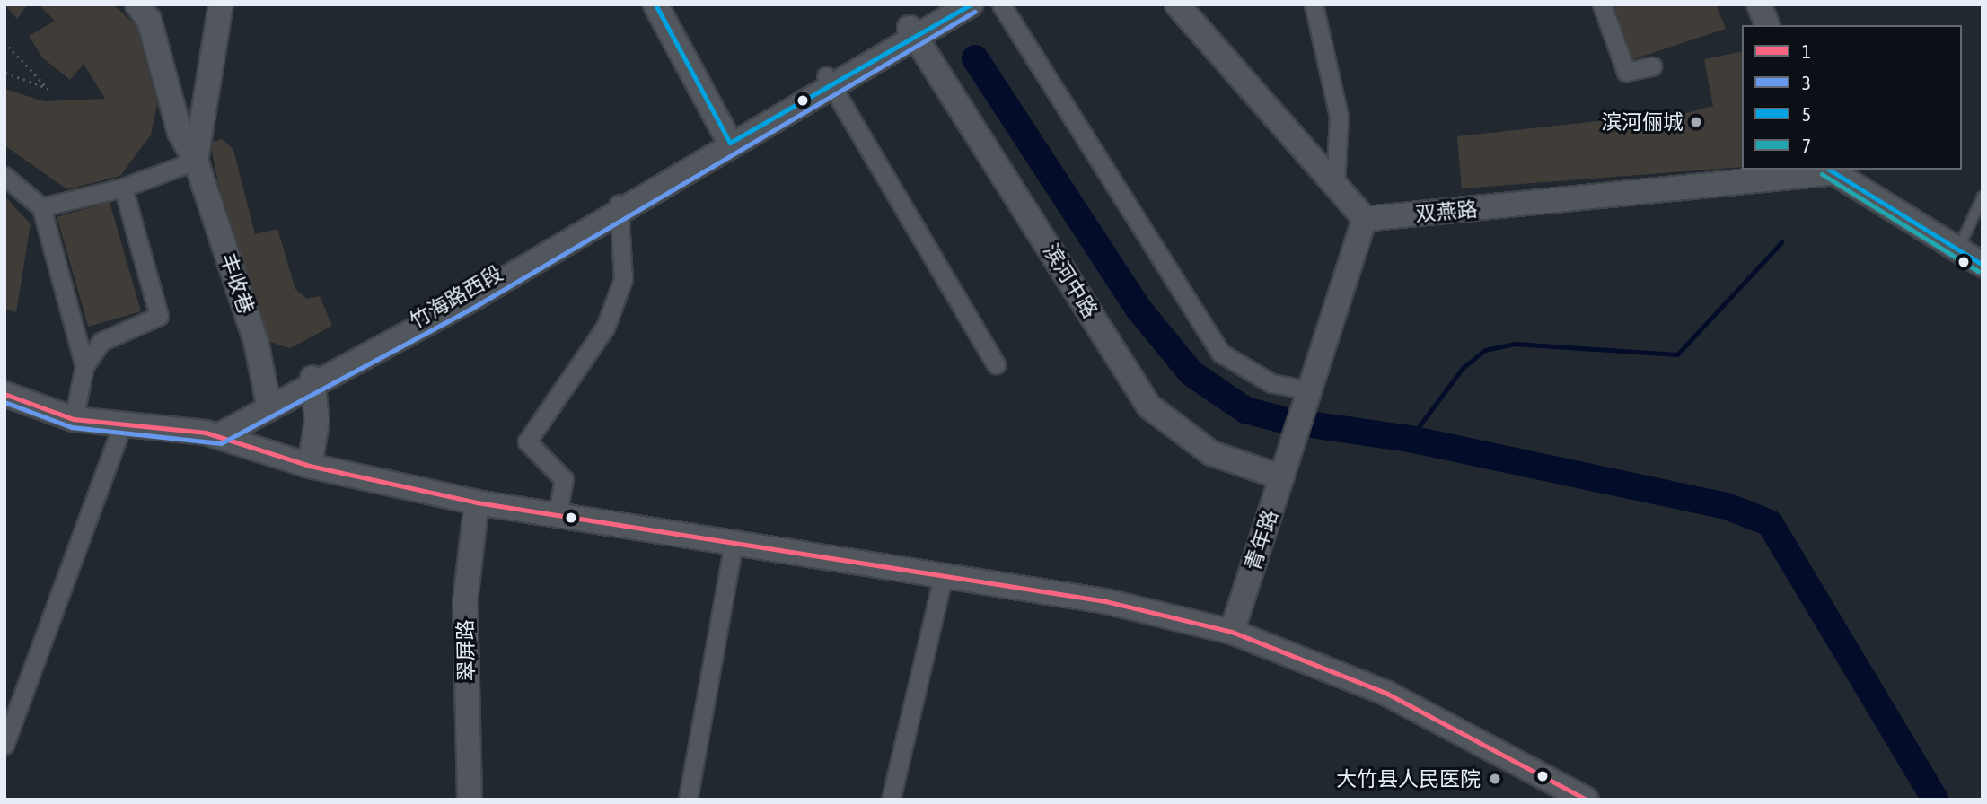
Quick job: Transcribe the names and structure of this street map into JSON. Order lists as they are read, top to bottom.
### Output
{
  "streets": {
    "street": [
      "双燕路",
      "滨河中路",
      "丰收巷",
      "竹海路西段",
      "青年路",
      "翠屏路"
    ]
  },
  "crossings": [
    ["滨河中路", "竹海路西段"],
    ["滨河中路", "青年路"],
    ["丰收巷", "竹海路西段"]
  ],
  "places": ["滨河俪城", "大竹县人民医院"],
  "lines": [
    "transit line 5",
    "transit line 3",
    "transit line 7",
    "transit line 1"
  ],
  "legend": [
    "1",
    "3",
    "5",
    "7"
  ]
}
